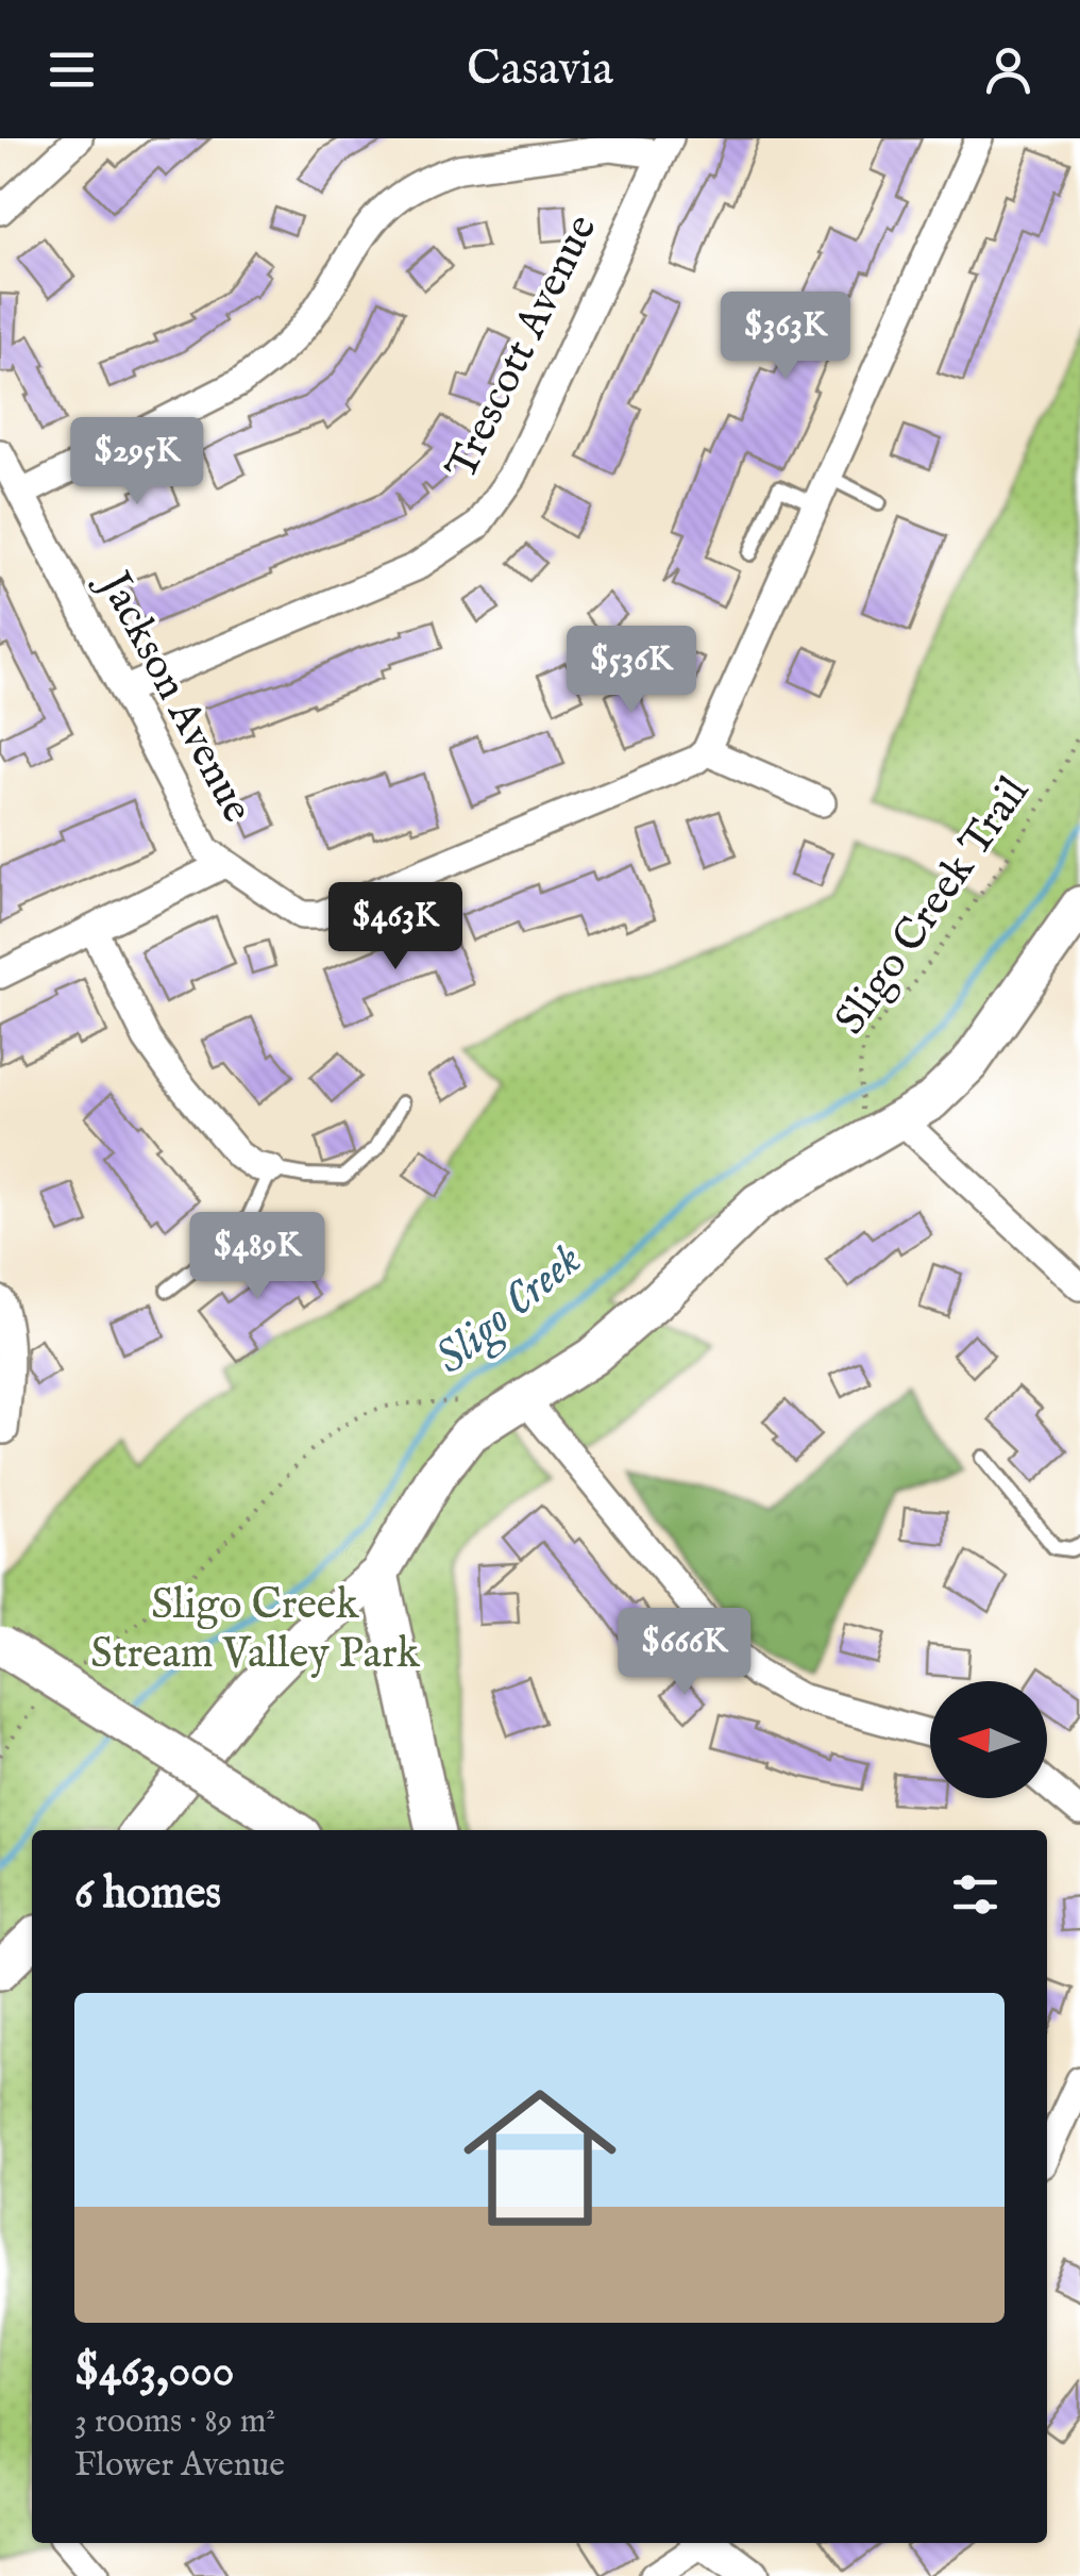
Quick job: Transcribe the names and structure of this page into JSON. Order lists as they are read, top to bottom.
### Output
{
  "streets": {
    "street": ["Trescott Avenue", "Jackson Avenue"],
    "path": ["Sligo Creek Trail"]
  },
  "crossings": [
    ["Trescott Avenue", "Jackson Avenue"]
  ],
  "water": ["Sligo Creek"],
  "parks": ["Sligo Creek Stream Valley Park"],
  "north": "left",
  "page": {
    "header": "Casavia",
    "price": [
      "$363K",
      "$295K",
      "$536K",
      "$463K",
      "$489K",
      "$666K"
    ],
    "heading": "6 homes",
    "list": [
      {
        "name": "$463,000",
        "note": "3 rooms · 89 m² · Flower Avenue"
      }
    ]
  }
}
